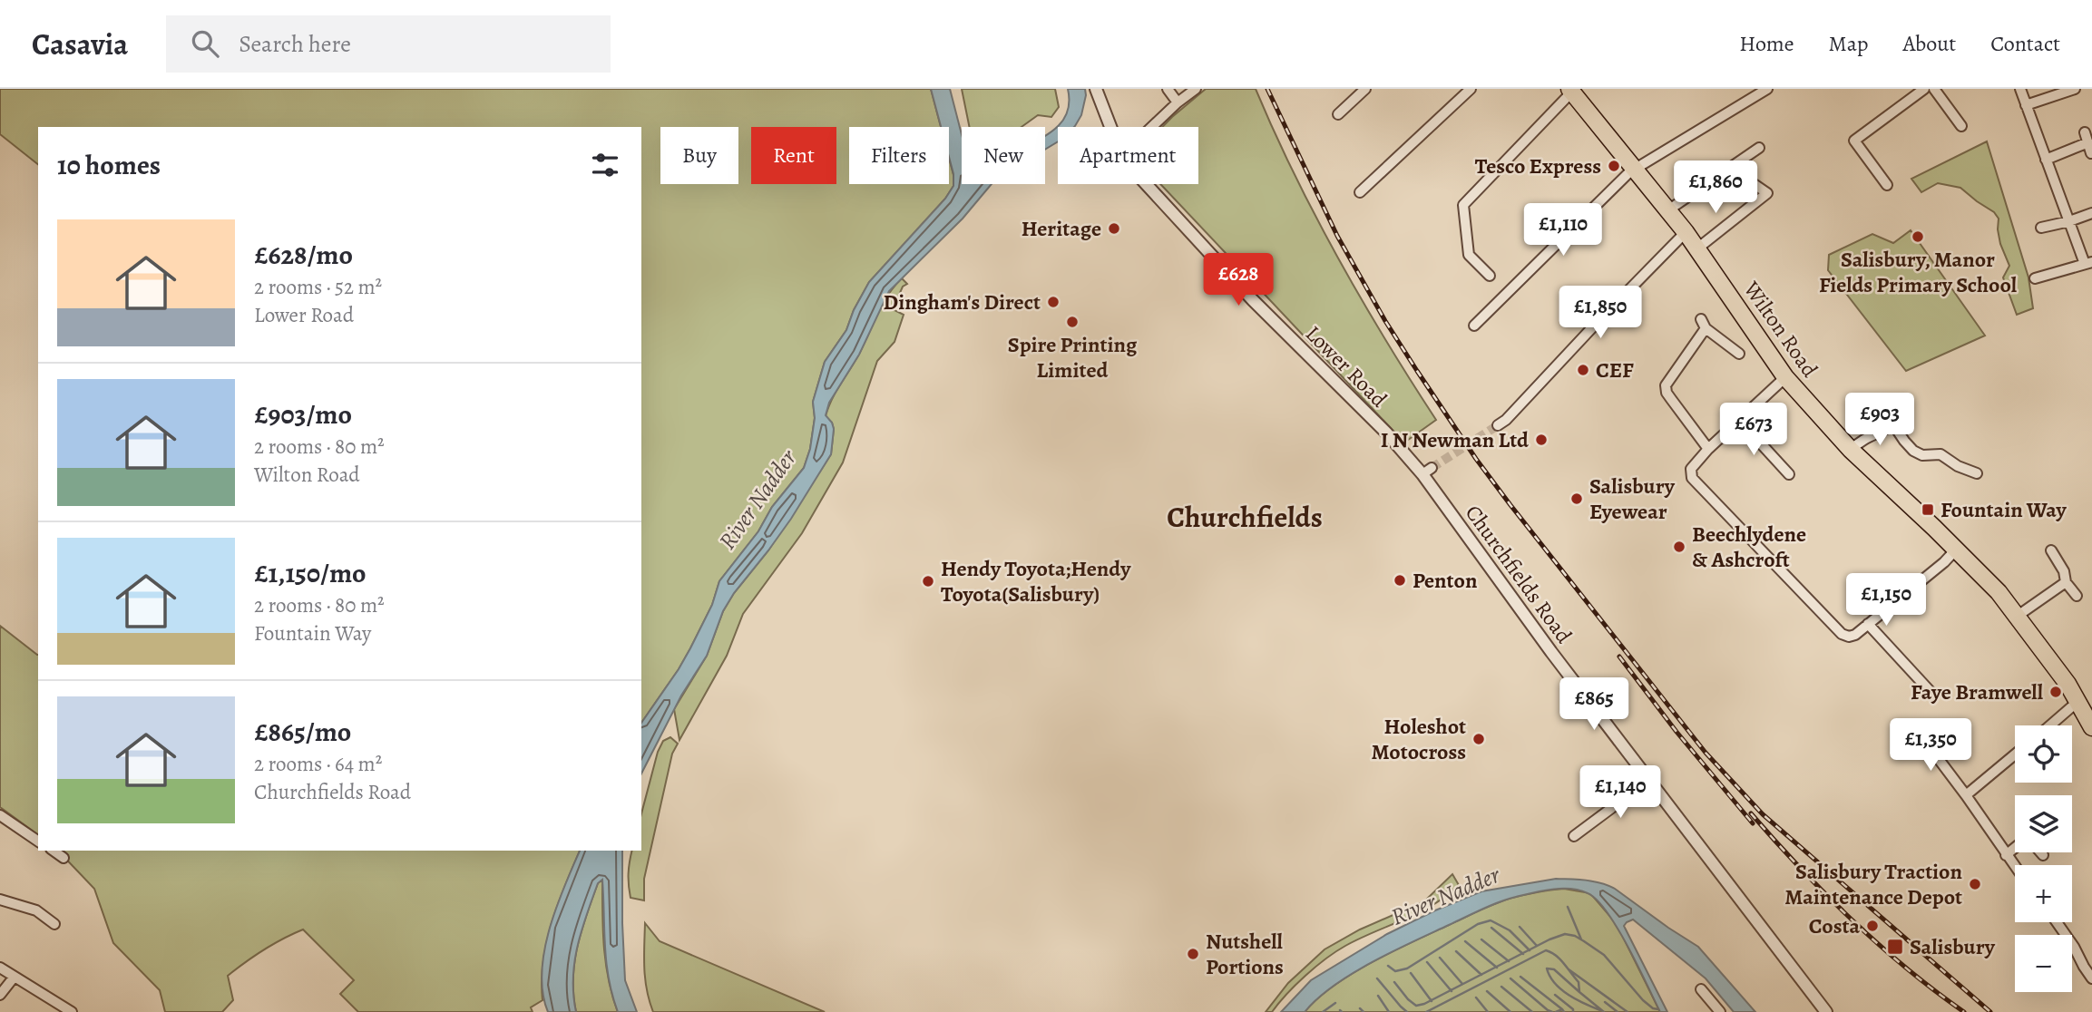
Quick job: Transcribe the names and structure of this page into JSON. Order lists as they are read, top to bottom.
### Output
{
  "streets": {
    "highway": ["Wilton Road"],
    "street": ["Lower Road", "Churchfields Road"]
  },
  "crossings": [
    ["Lower Road", "Churchfields Road"]
  ],
  "districts": ["Churchfields"],
  "water": ["River Nadder"],
  "places": {
    "other": [
      "Tesco Express",
      "Heritage",
      "Salisbury, Manor Fields Primary School",
      "Dingham's Direct",
      "Spire Printing Limited",
      "CEF",
      "I N Newman Ltd",
      "Salisbury Eyewear",
      "Beechlydene & Ashcroft",
      "Penton",
      "Hendy Toyota;Hendy Toyota(Salisbury)",
      "Faye Bramwell",
      "Holeshot Motocross",
      "Salisbury Traction Maintenance Depot",
      "Costa",
      "Nutshell Portions"
    ],
    "transit": ["Fountain Way", "Salisbury"]
  },
  "page": {
    "header": "Casavia",
    "search": "Search here",
    "nav": [
      "Home",
      "Map",
      "About",
      "Contact"
    ],
    "chip": [
      "Buy",
      "Rent",
      "Filters",
      "New",
      "Apartment"
    ],
    "heading": "10 homes",
    "price": [
      "£1,860",
      "£1,110",
      "£628",
      "£1,850",
      "£903",
      "£673",
      "£1,150",
      "£865",
      "£1,350",
      "£1,140"
    ],
    "list": [
      {
        "name": "£628/mo",
        "note": "2 rooms · 52 m² · Lower Road"
      },
      {
        "name": "£903/mo",
        "note": "2 rooms · 80 m² · Wilton Road"
      },
      {
        "name": "£1,150/mo",
        "note": "2 rooms · 80 m² · Fountain Way"
      },
      {
        "name": "£865/mo",
        "note": "2 rooms · 64 m² · Churchfields Road"
      }
    ],
    "map_buttons": ["+", "−"]
  }
}
